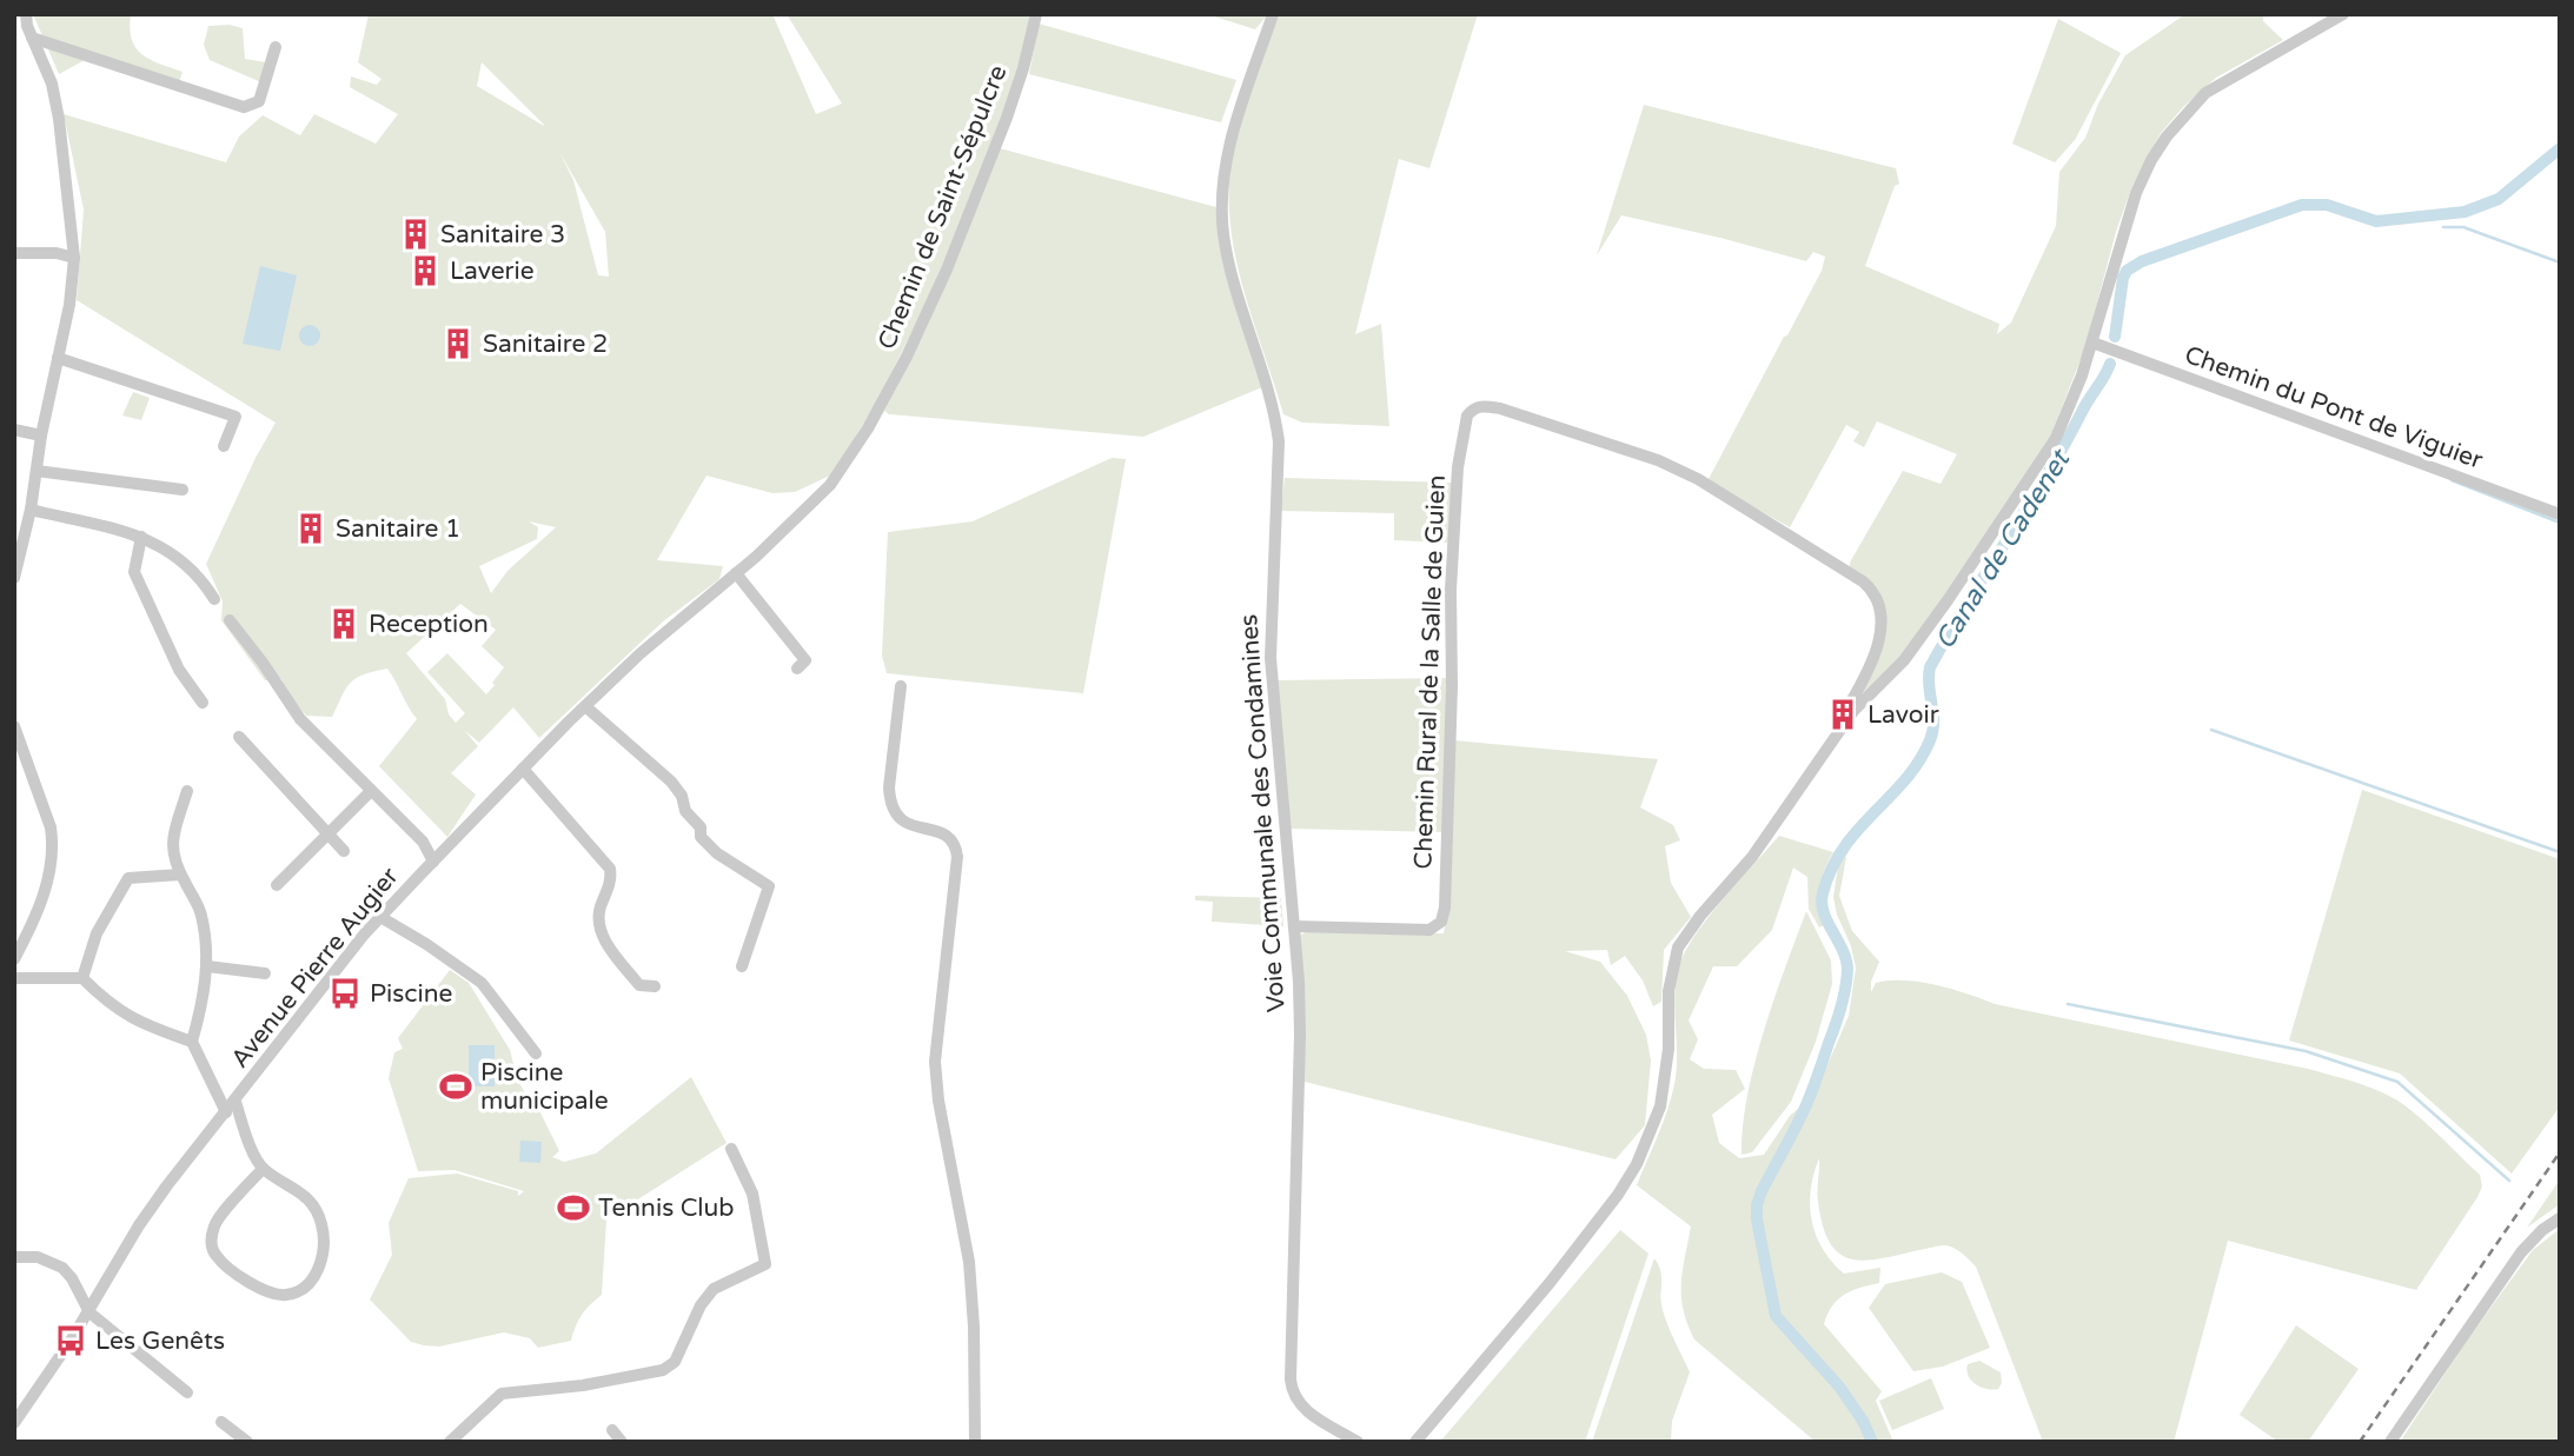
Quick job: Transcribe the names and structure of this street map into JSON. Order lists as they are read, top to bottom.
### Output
{
  "streets": {
    "street": [
      "Chemin de Saint-Sépulcre",
      "Chemin du Pont de Viguier",
      "Chemin Rural de la Salle de Guien",
      "Voie Communale des Condamines",
      "Avenue Pierre Augier"
    ]
  },
  "crossings": [
    ["Chemin de Saint-Sépulcre", "Avenue Pierre Augier"],
    ["Chemin Rural de la Salle de Guien", "Voie Communale des Condamines"]
  ],
  "water": ["Canal de Cadenet"],
  "places": {
    "building": [
      "Sanitaire 3",
      "Laverie",
      "Sanitaire 2",
      "Sanitaire 1",
      "Reception",
      "Lavoir"
    ],
    "bus stop": ["Piscine", "Les Genêts"],
    "sports": ["Piscine municipale", "Tennis Club"]
  }
}
